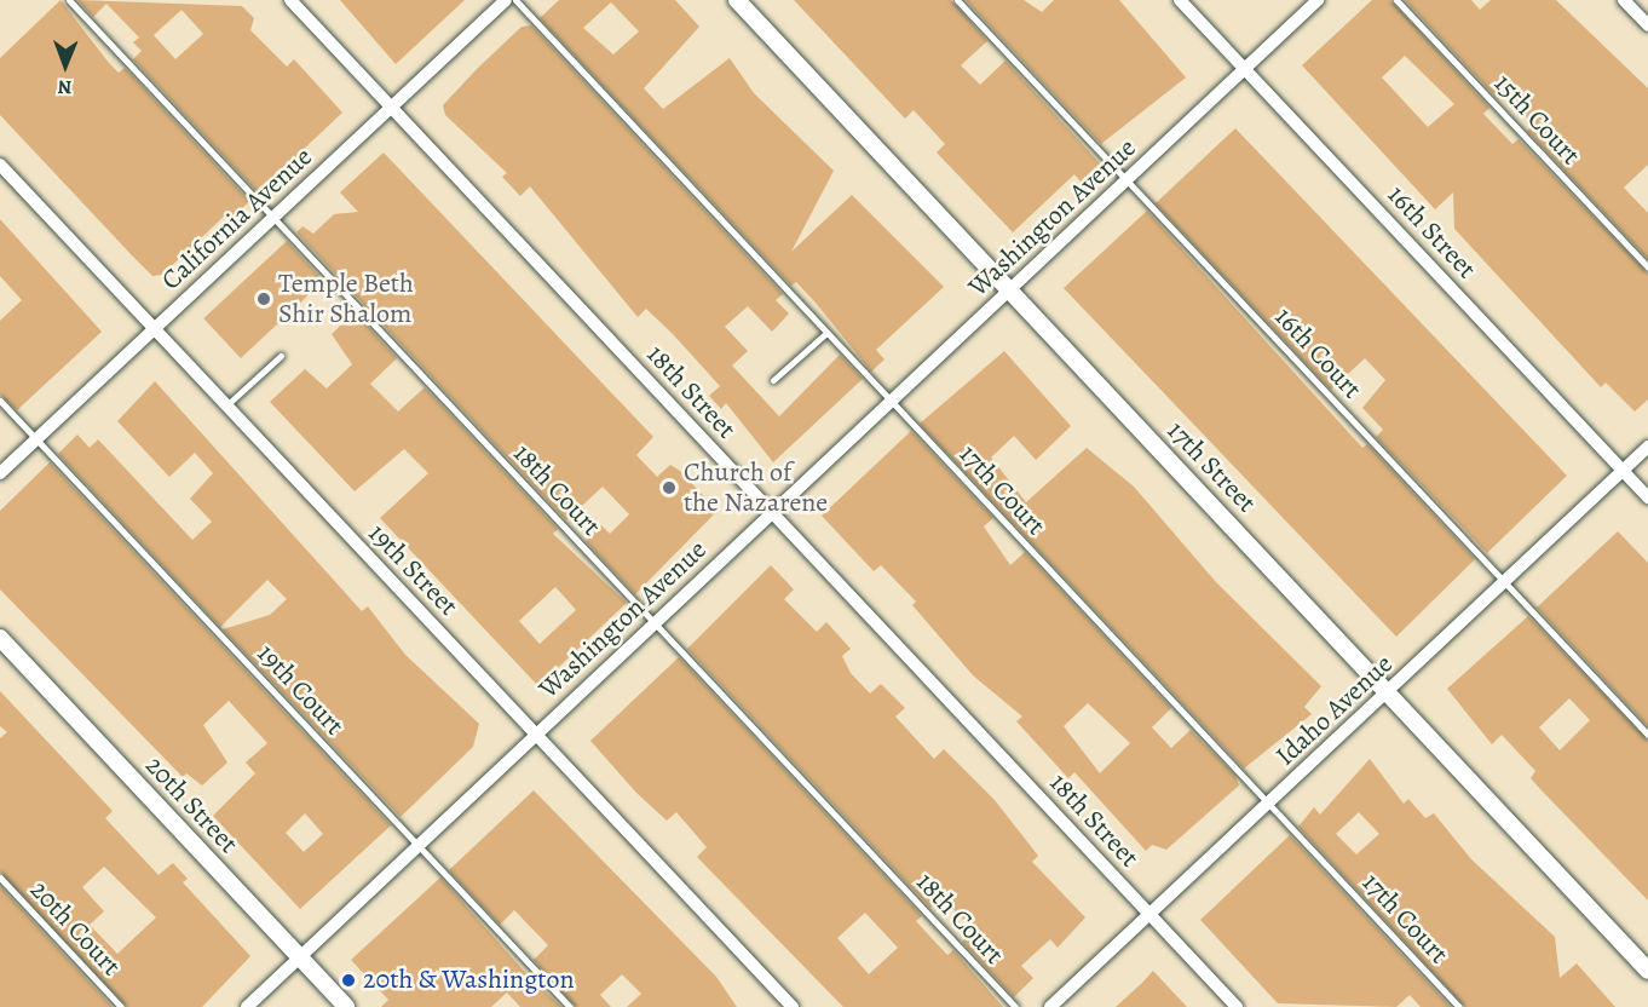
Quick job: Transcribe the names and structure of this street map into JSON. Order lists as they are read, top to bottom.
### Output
{
  "streets": {
    "street": [
      "Washington Avenue",
      "California Avenue",
      "16th Street",
      "18th Street",
      "17th Street",
      "19th Street",
      "Idaho Avenue",
      "20th Street"
    ],
    "lane": [
      "15th Court",
      "16th Court",
      "18th Court",
      "17th Court",
      "19th Court",
      "20th Court"
    ]
  },
  "crossings": [
    ["Washington Avenue", "16th Street"],
    ["Washington Avenue", "16th Court"],
    ["Washington Avenue", "18th Street"],
    ["Washington Avenue", "17th Street"],
    ["Washington Avenue", "18th Court"],
    ["Washington Avenue", "17th Court"],
    ["Washington Avenue", "19th Street"],
    ["Washington Avenue", "19th Court"],
    ["Washington Avenue", "20th Street"],
    ["California Avenue", "18th Street"],
    ["California Avenue", "18th Court"],
    ["California Avenue", "19th Street"],
    ["California Avenue", "19th Court"],
    ["16th Street", "Idaho Avenue"],
    ["16th Court", "Idaho Avenue"],
    ["18th Street", "Idaho Avenue"],
    ["17th Street", "Idaho Avenue"],
    ["17th Court", "Idaho Avenue"]
  ],
  "places": ["Temple Beth Shir Shalom", "Church of the Nazarene", "20th & Washington"],
  "north": "bottom"
}
